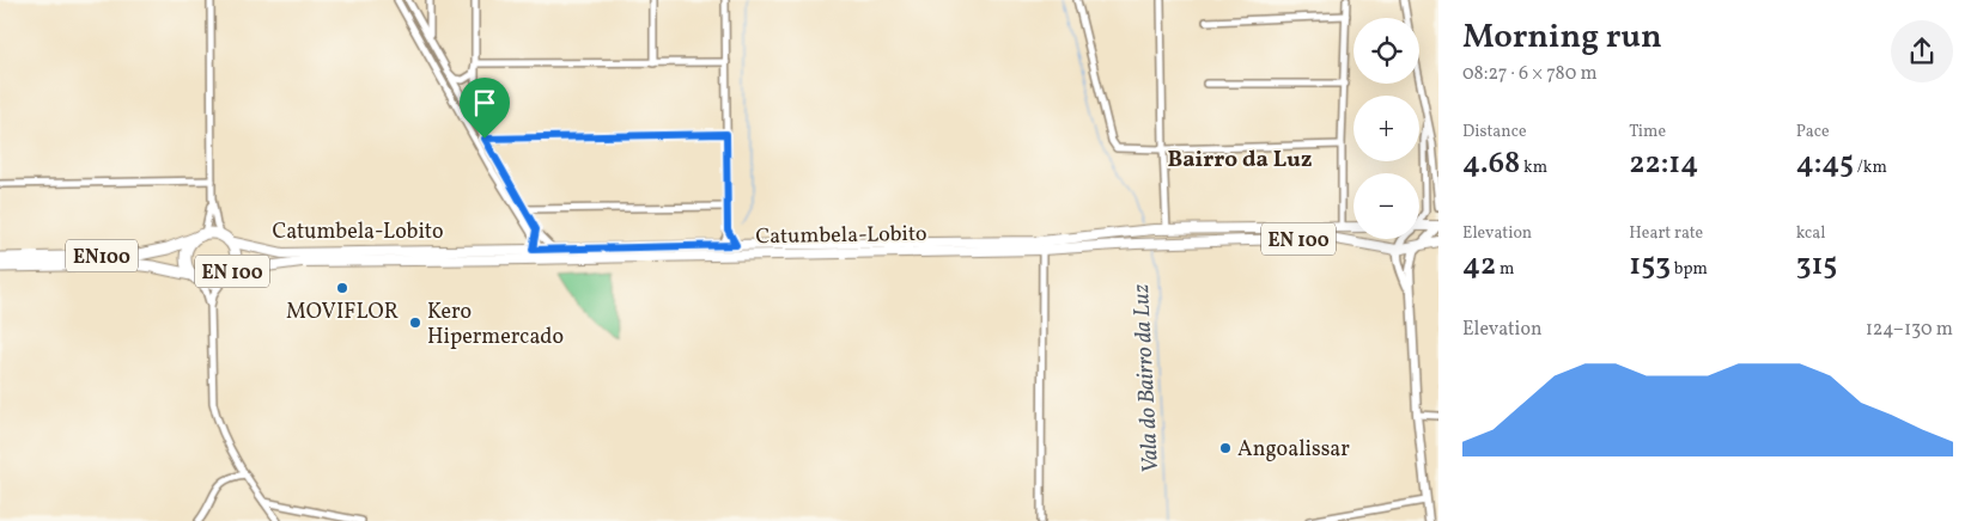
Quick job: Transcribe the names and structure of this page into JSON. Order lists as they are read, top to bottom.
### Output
{
  "streets": {
    "highway": ["EN 100", "EN100"],
    "main road": ["Catumbela-Lobito"]
  },
  "crossings": [
    ["Catumbela-Lobito", "EN 100"],
    ["Catumbela-Lobito", "EN100"],
    ["EN 100", "EN100"]
  ],
  "districts": ["Bairro da Luz"],
  "water": ["Vala do Bairro da Luz"],
  "places": ["MOVIFLOR", "Kero Hipermercado", "Angoalissar"],
  "page": {
    "heading": ["Morning run", "08:27 · 6 × 780 m"],
    "map_buttons": ["+", "−"],
    "stats": [
      ["Distance", "4.68 km"],
      ["Time", "22:14"],
      ["Pace", "4:45 /km"],
      ["Elevation", "42 m"],
      ["Heart rate", "153 bpm"],
      ["kcal", "315"]
    ],
    "chart": ["Elevation", "124–130 m"]
  }
}
